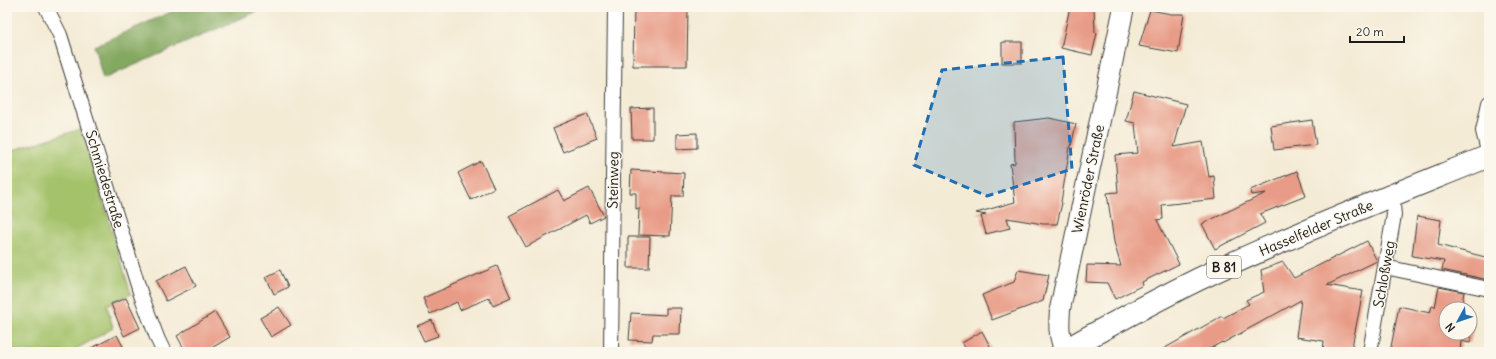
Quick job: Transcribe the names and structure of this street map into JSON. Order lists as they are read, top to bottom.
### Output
{
  "streets": {
    "main road": ["Wienröder Straße", "Hasselfelder Straße", "B 81"],
    "street": ["Schmiedestraße", "Steinweg", "Schloßweg"]
  },
  "crossings": [
    ["Wienröder Straße", "Hasselfelder Straße"],
    ["Hasselfelder Straße", "Schloßweg"]
  ],
  "scale_bar": "20 m",
  "north": "bottom left"
}
